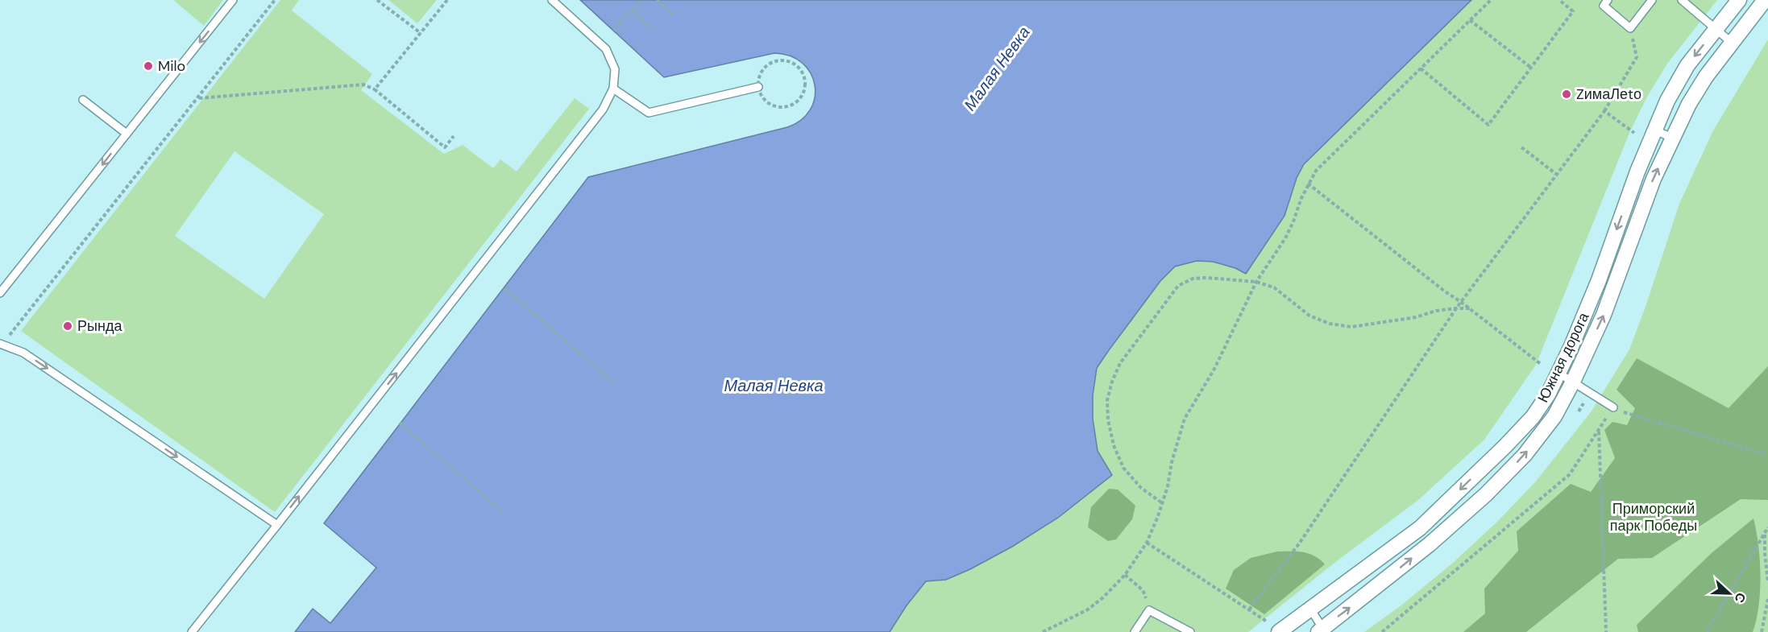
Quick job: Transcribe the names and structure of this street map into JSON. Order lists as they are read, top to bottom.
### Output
{
  "streets": {
    "street": ["Южная дорога"]
  },
  "water": ["Малая Невка"],
  "parks": ["Приморский парк Победы"],
  "places": ["Milo", "ZимаЛеtо", "Рында"],
  "north": "right"
}
